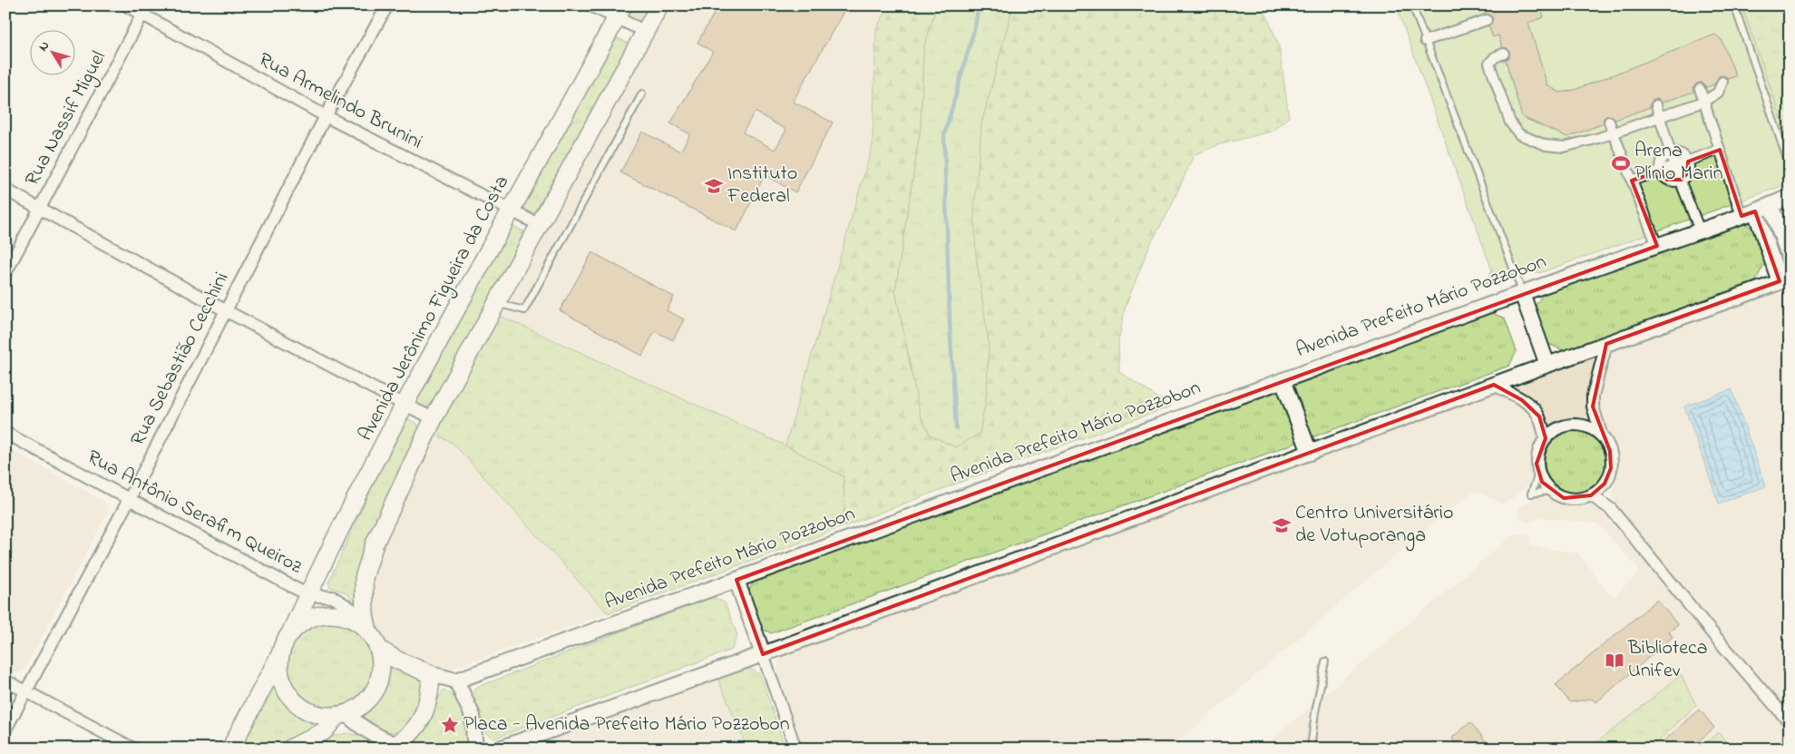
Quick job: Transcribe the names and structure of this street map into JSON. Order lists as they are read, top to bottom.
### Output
{
  "streets": {
    "main road": ["Avenida Jerônimo Figueira da Costa"],
    "street": [
      "Rua Armelindo Brunini",
      "Rua Nassif Miguel",
      "Avenida Prefeito Mário Pozzobon",
      "Rua Sebastião Cecchini",
      "Rua Antônio Serafim Queiroz"
    ]
  },
  "crossings": [
    ["Rua Armelindo Brunini", "Rua Nassif Miguel"],
    ["Rua Armelindo Brunini", "Avenida Jerônimo Figueira da Costa"],
    ["Rua Armelindo Brunini", "Rua Sebastião Cecchini"],
    ["Avenida Jerônimo Figueira da Costa", "Rua Antônio Serafim Queiroz"],
    ["Rua Sebastião Cecchini", "Rua Antônio Serafim Queiroz"]
  ],
  "places": {
    "sports": ["Arena Plínio Marin"],
    "school or university": ["Instituto Federal", "Centro Universitário de Votuporanga"],
    "library": ["Biblioteca Unifev"],
    "place": ["Placa - Avenida Prefeito Mário Pozzobon"]
  },
  "north": "top left"
}
